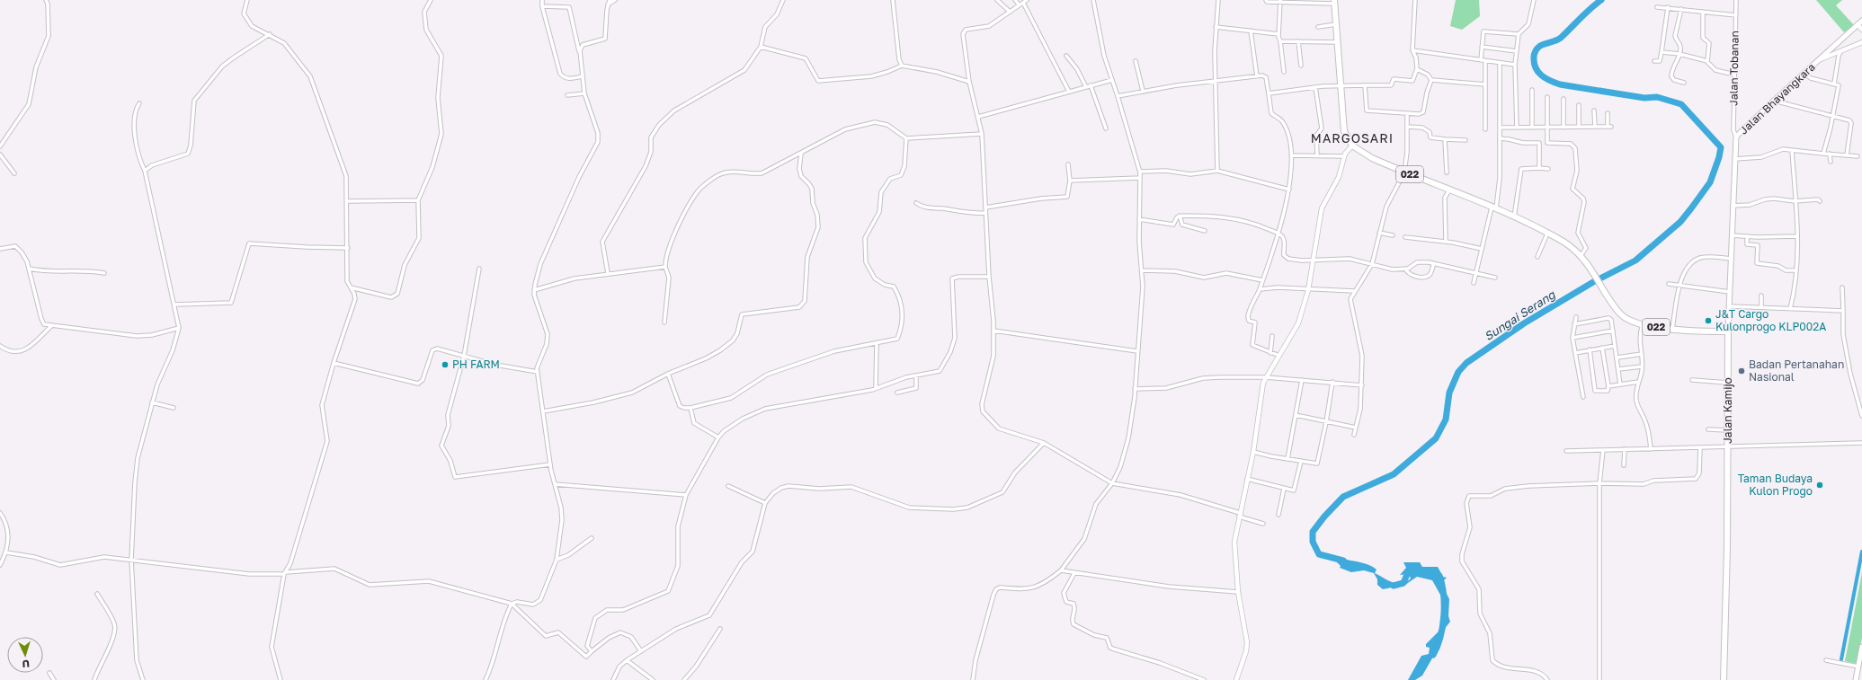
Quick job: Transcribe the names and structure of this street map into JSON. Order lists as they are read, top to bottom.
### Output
{
  "streets": {
    "main road": ["Jalan Bhayangkara", "022", "Jalan Kamijo"],
    "street": ["Jalan Tobanan"]
  },
  "crossings": [
    ["Jalan Tobanan", "Jalan Bhayangkara"],
    ["Jalan Tobanan", "Jalan Kamijo"],
    ["Jalan Bhayangkara", "Jalan Kamijo"],
    ["022", "Jalan Kamijo"]
  ],
  "districts": ["MARGOSARI"],
  "water": ["Sungai Serang"],
  "places": [
    "J&T Cargo Kulonprogo KLP002A",
    "PH FARM",
    "Badan Pertanahan Nasional",
    "Taman Budaya Kulon Progo"
  ],
  "north": "bottom"
}
